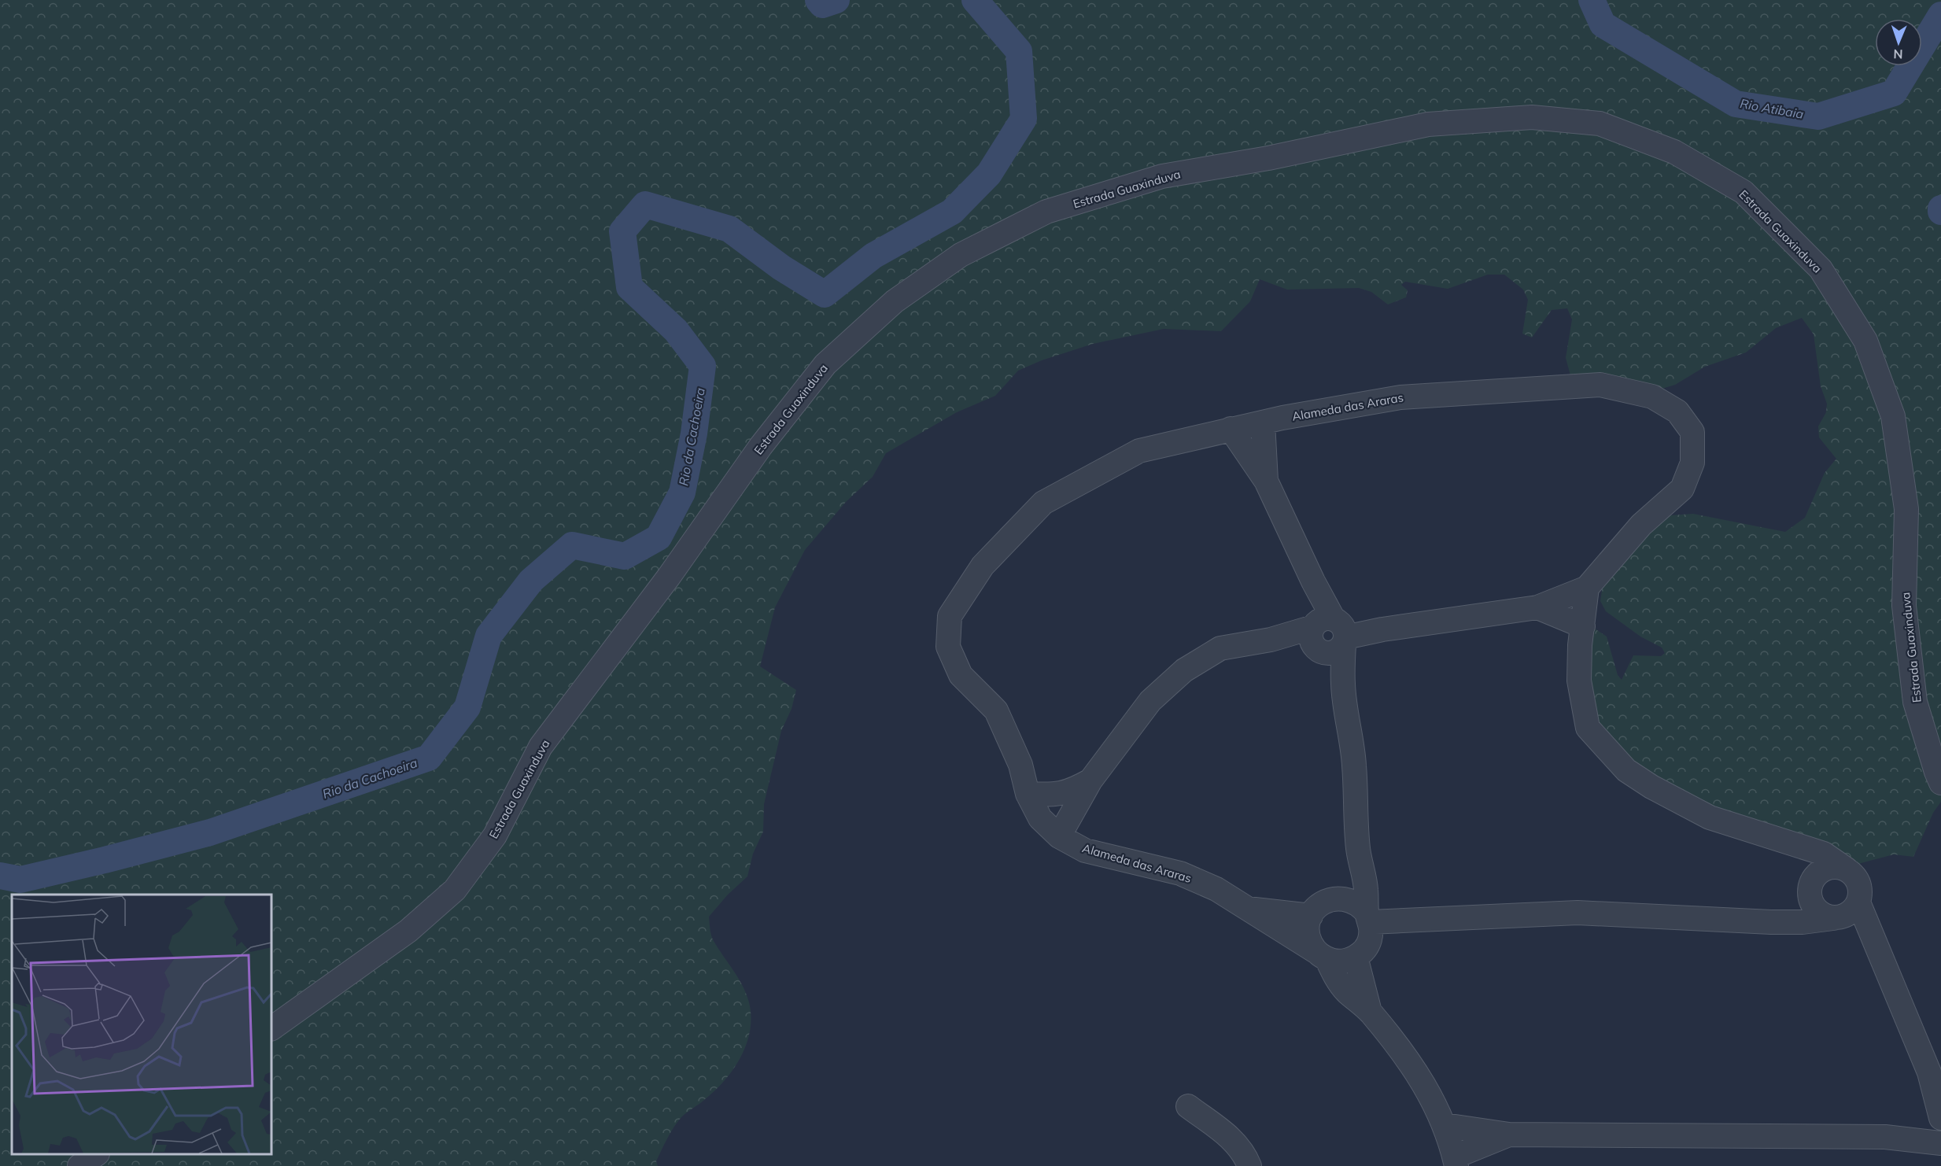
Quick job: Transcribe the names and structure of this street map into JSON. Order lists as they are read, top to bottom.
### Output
{
  "streets": {
    "street": ["Estrada Guaxinduva", "Alameda das Araras"]
  },
  "water": ["Rio Atibaia", "Rio da Cachoeira"],
  "north": "bottom"
}
